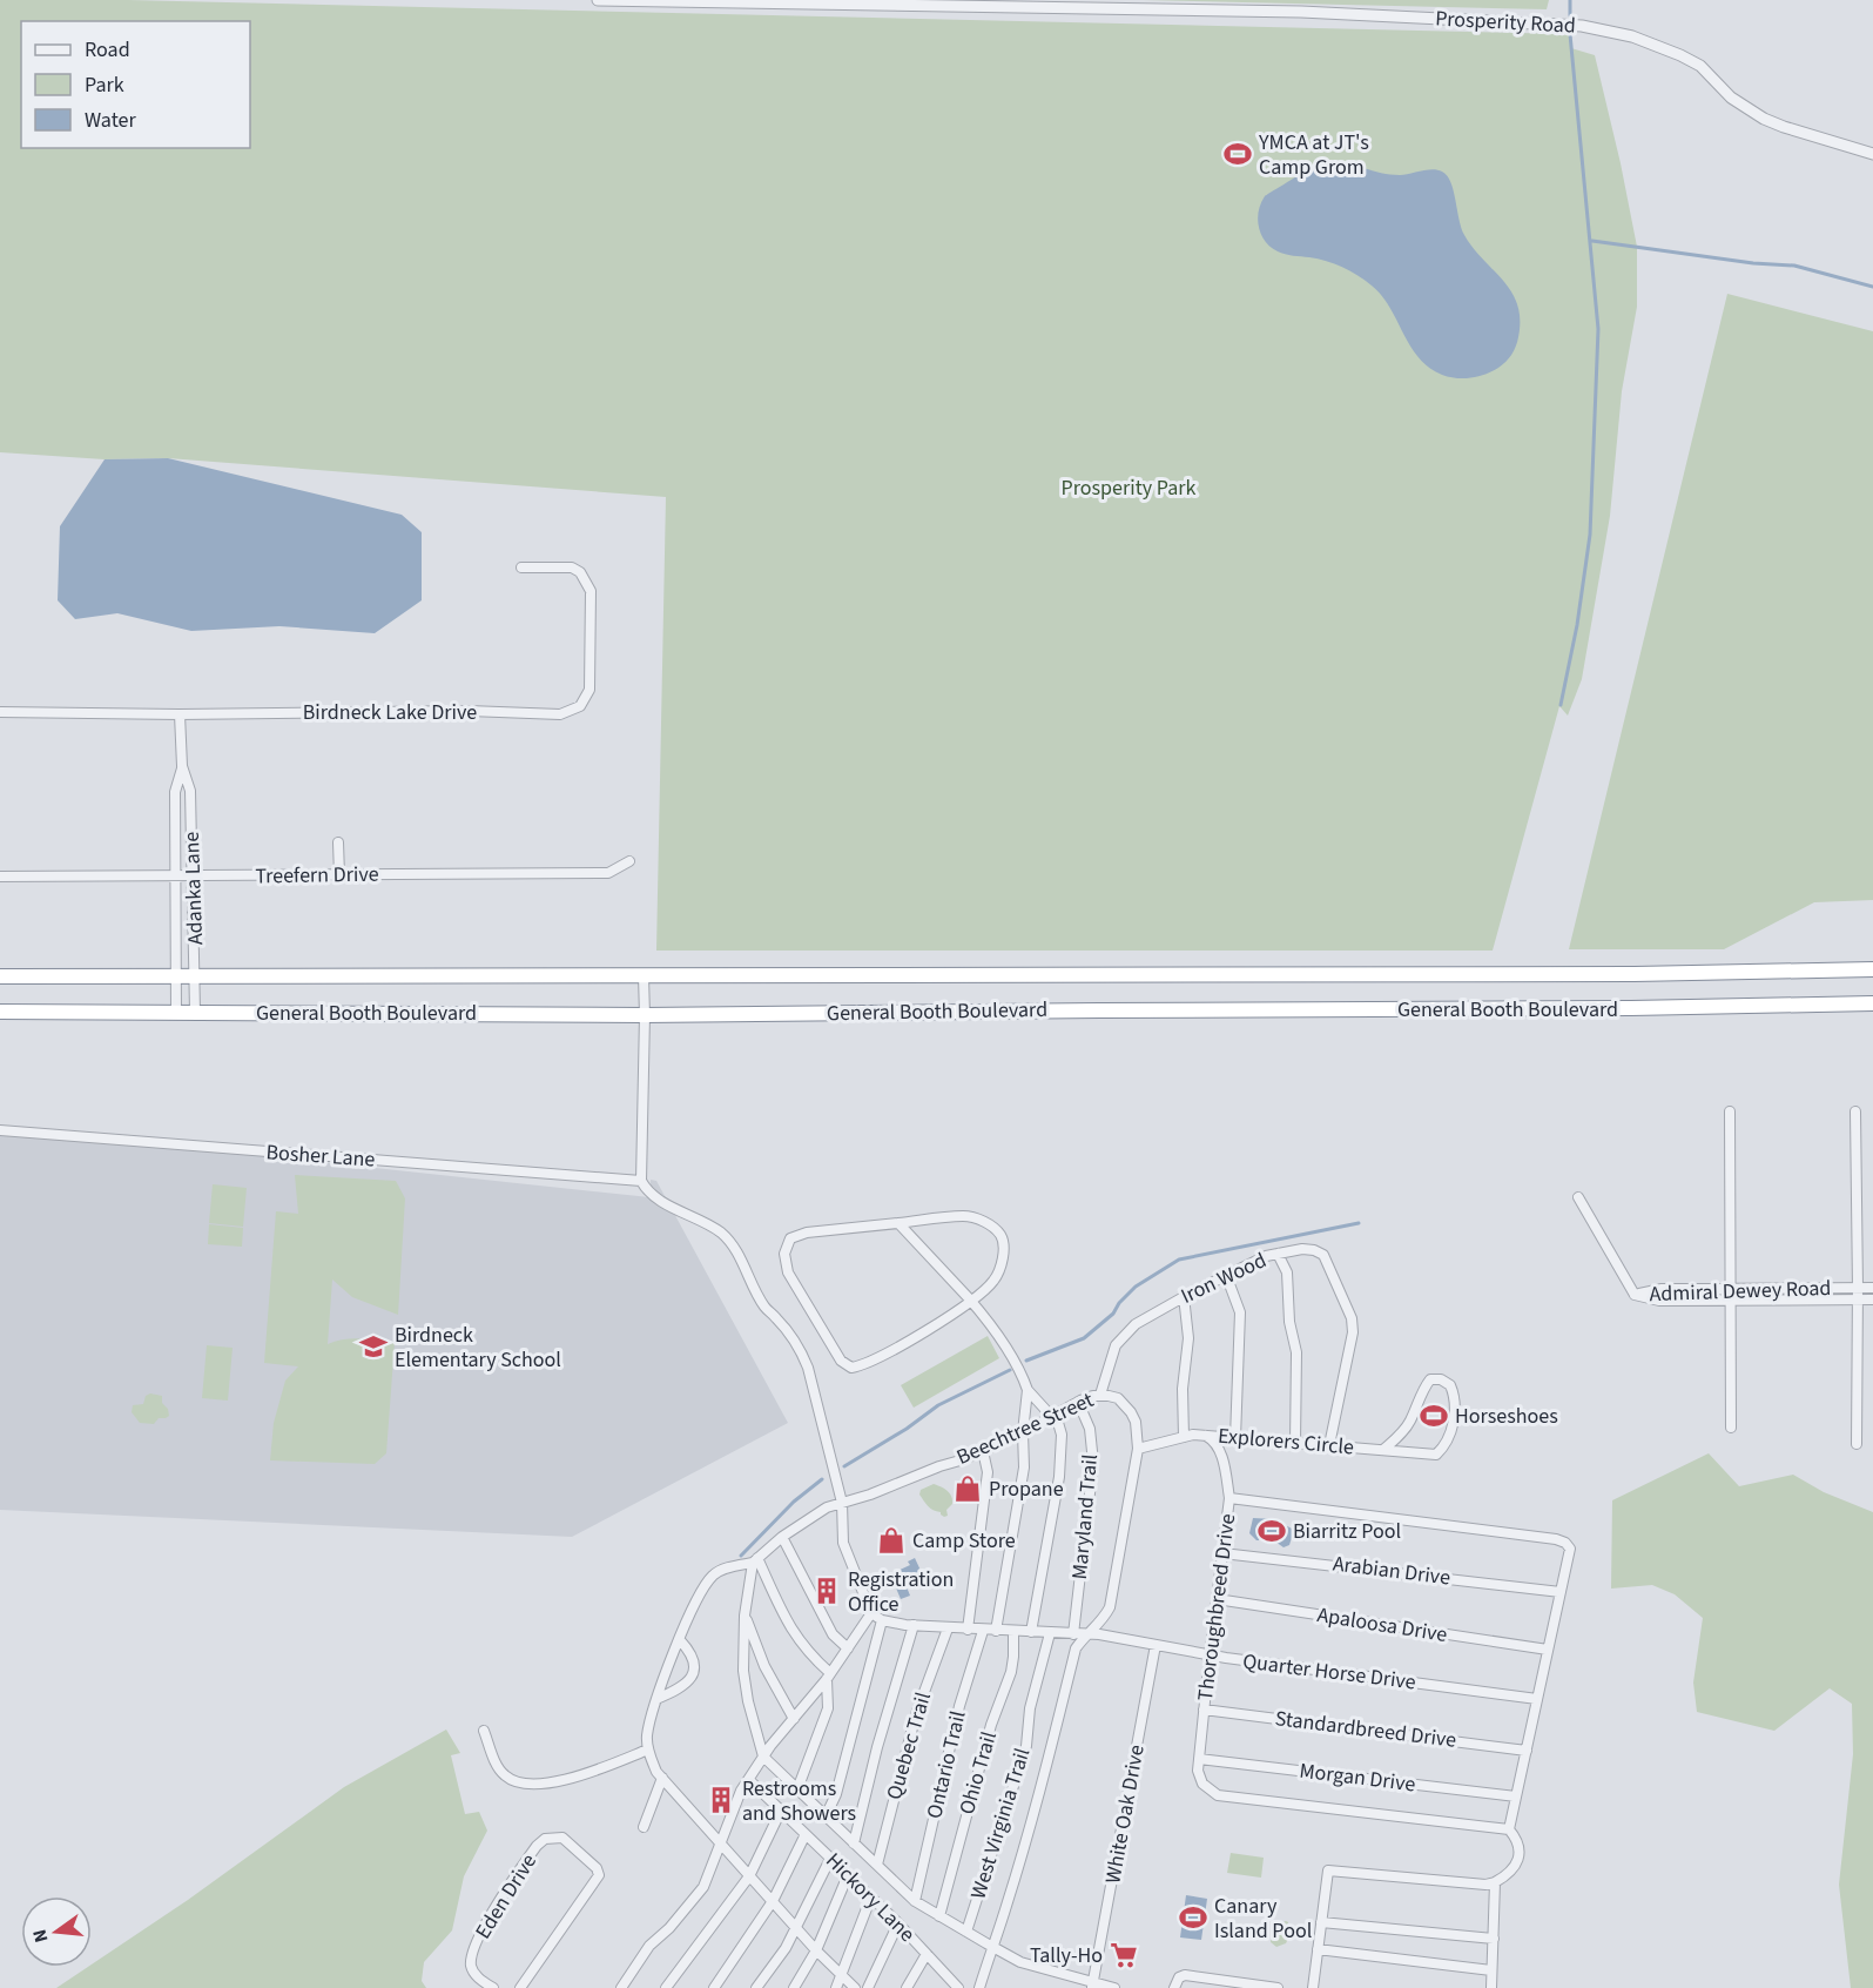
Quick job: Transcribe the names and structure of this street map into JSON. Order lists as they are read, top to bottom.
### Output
{
  "streets": {
    "highway": ["General Booth Boulevard"],
    "street": [
      "Prosperity Road",
      "Birdneck Lake Drive",
      "Treefern Drive",
      "Adanka Lane",
      "Bosher Lane",
      "Iron Wood",
      "Admiral Dewey Road",
      "Beechtree Street",
      "Explorers Circle",
      "Maryland Trail",
      "Arabian Drive",
      "Thoroughbreed Drive",
      "Apaloosa Drive",
      "Quarter Horse Drive",
      "Standardbreed Drive",
      "Quebec Trail",
      "Ontario Trail",
      "Ohio Trail",
      "Morgan Drive",
      "White Oak Drive",
      "West Virginia Trail",
      "Eden Drive",
      "Hickory Lane"
    ]
  },
  "crossings": [
    ["Birdneck Lake Drive", "Adanka Lane"],
    ["Treefern Drive", "Adanka Lane"],
    ["Adanka Lane", "General Booth Boulevard"],
    ["Iron Wood", "Beechtree Street"],
    ["Iron Wood", "Explorers Circle"],
    ["Beechtree Street", "Explorers Circle"],
    ["Beechtree Street", "Maryland Trail"],
    ["Beechtree Street", "Quarter Horse Drive"],
    ["Maryland Trail", "Quarter Horse Drive"],
    ["Arabian Drive", "Thoroughbreed Drive"],
    ["Thoroughbreed Drive", "Apaloosa Drive"],
    ["Thoroughbreed Drive", "Quarter Horse Drive"],
    ["Thoroughbreed Drive", "Standardbreed Drive"],
    ["Thoroughbreed Drive", "Morgan Drive"],
    ["Quarter Horse Drive", "Quebec Trail"],
    ["Quarter Horse Drive", "Ontario Trail"],
    ["Quarter Horse Drive", "Ohio Trail"],
    ["Quarter Horse Drive", "White Oak Drive"],
    ["Quarter Horse Drive", "West Virginia Trail"]
  ],
  "parks": ["Prosperity Park"],
  "places": {
    "sports": [
      "YMCA at JT's Camp Grom",
      "Horseshoes",
      "Biarritz Pool",
      "Canary Island Pool"
    ],
    "school or university": ["Birdneck Elementary School"],
    "shop": ["Propane", "Camp Store"],
    "building": ["Registration Office", "Restrooms and Showers"],
    "supermarket": ["Tally-Ho"]
  },
  "legend": ["Road", "Park", "Water"],
  "north": "left"
}
